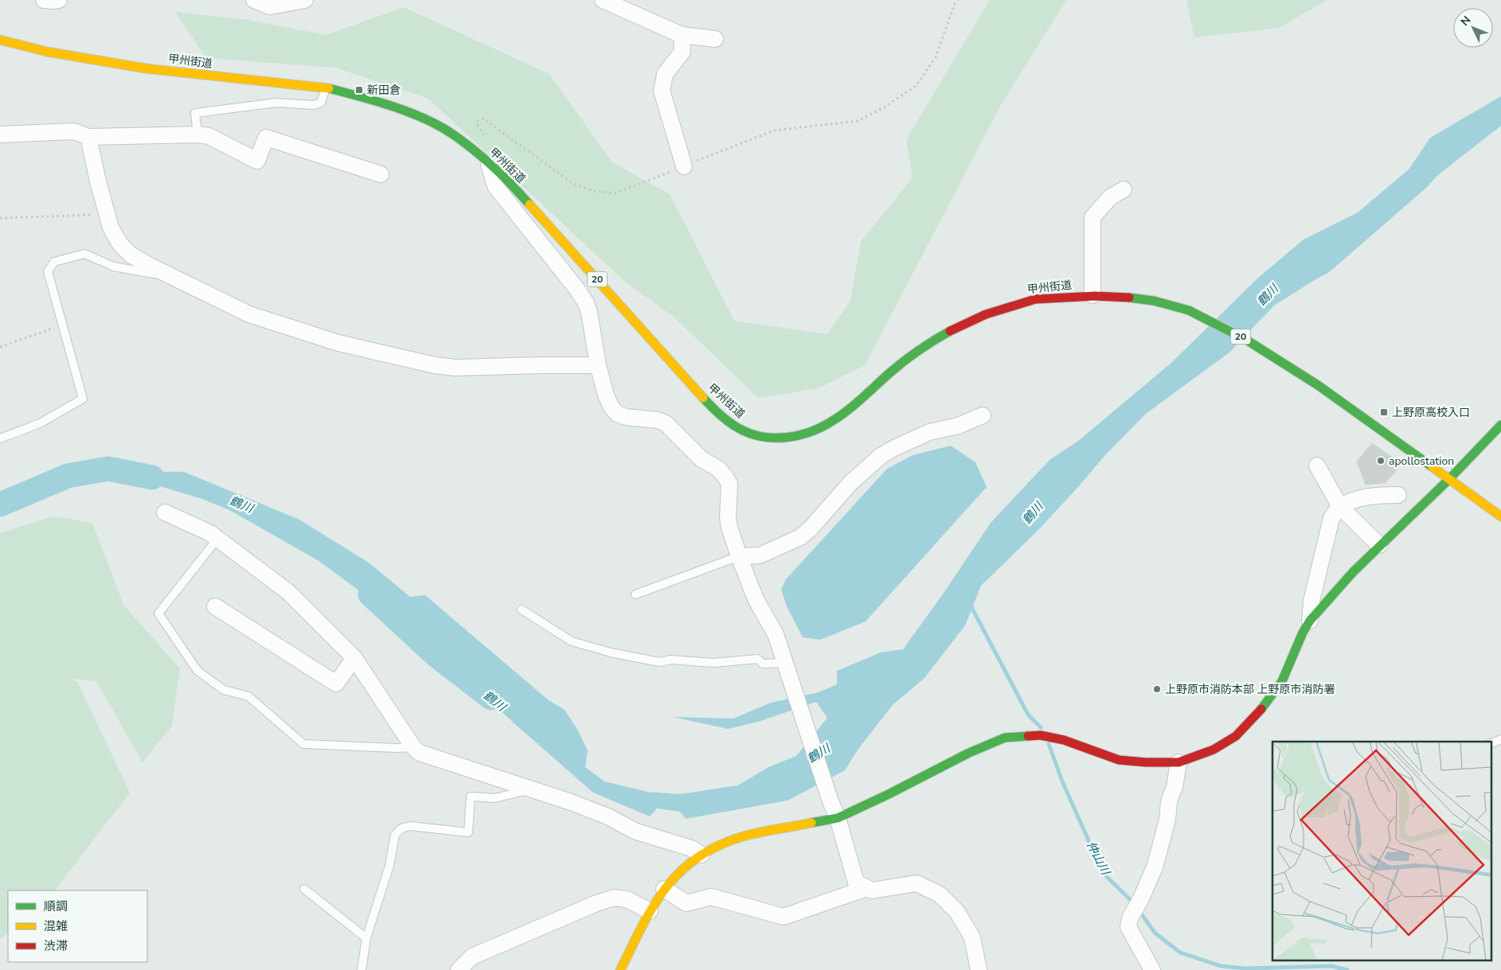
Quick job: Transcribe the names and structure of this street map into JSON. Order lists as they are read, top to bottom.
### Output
{
  "streets": {
    "main road": ["甲州街道", "20"]
  },
  "water": ["鶴川", "仲山川"],
  "places": {
    "transit": ["新田倉", "上野原高校入口"],
    "other": ["apollostation", "上野原市消防本部 上野原市消防署"]
  },
  "legend": ["順調", "混雑", "渋滞"],
  "north": "top left"
}
